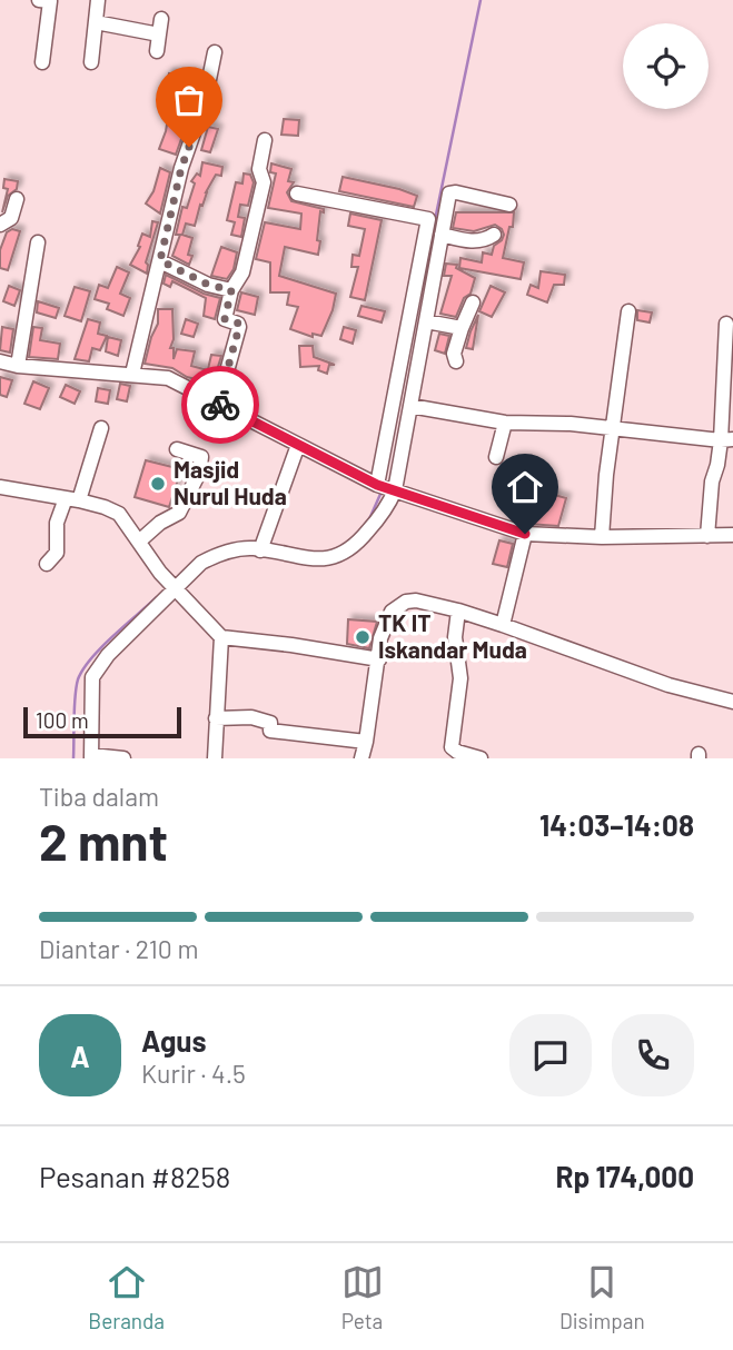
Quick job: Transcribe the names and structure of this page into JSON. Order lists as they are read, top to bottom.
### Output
{
  "places": ["Masjid Nurul Huda", "TK IT Iskandar Muda"],
  "scale_bar": "100 m",
  "page": {
    "scale": "100 m",
    "heading": ["2 mnt", "Tiba dalam", "14:03–14:08"],
    "panel": [
      "Agus",
      "Kurir · 4.5",
      "Pesanan #8258",
      "Rp 174,000"
    ],
    "bar": "Diantar · 210 m",
    "round": "A",
    "tabs": ["Beranda", "Peta", "Disimpan"]
  }
}
